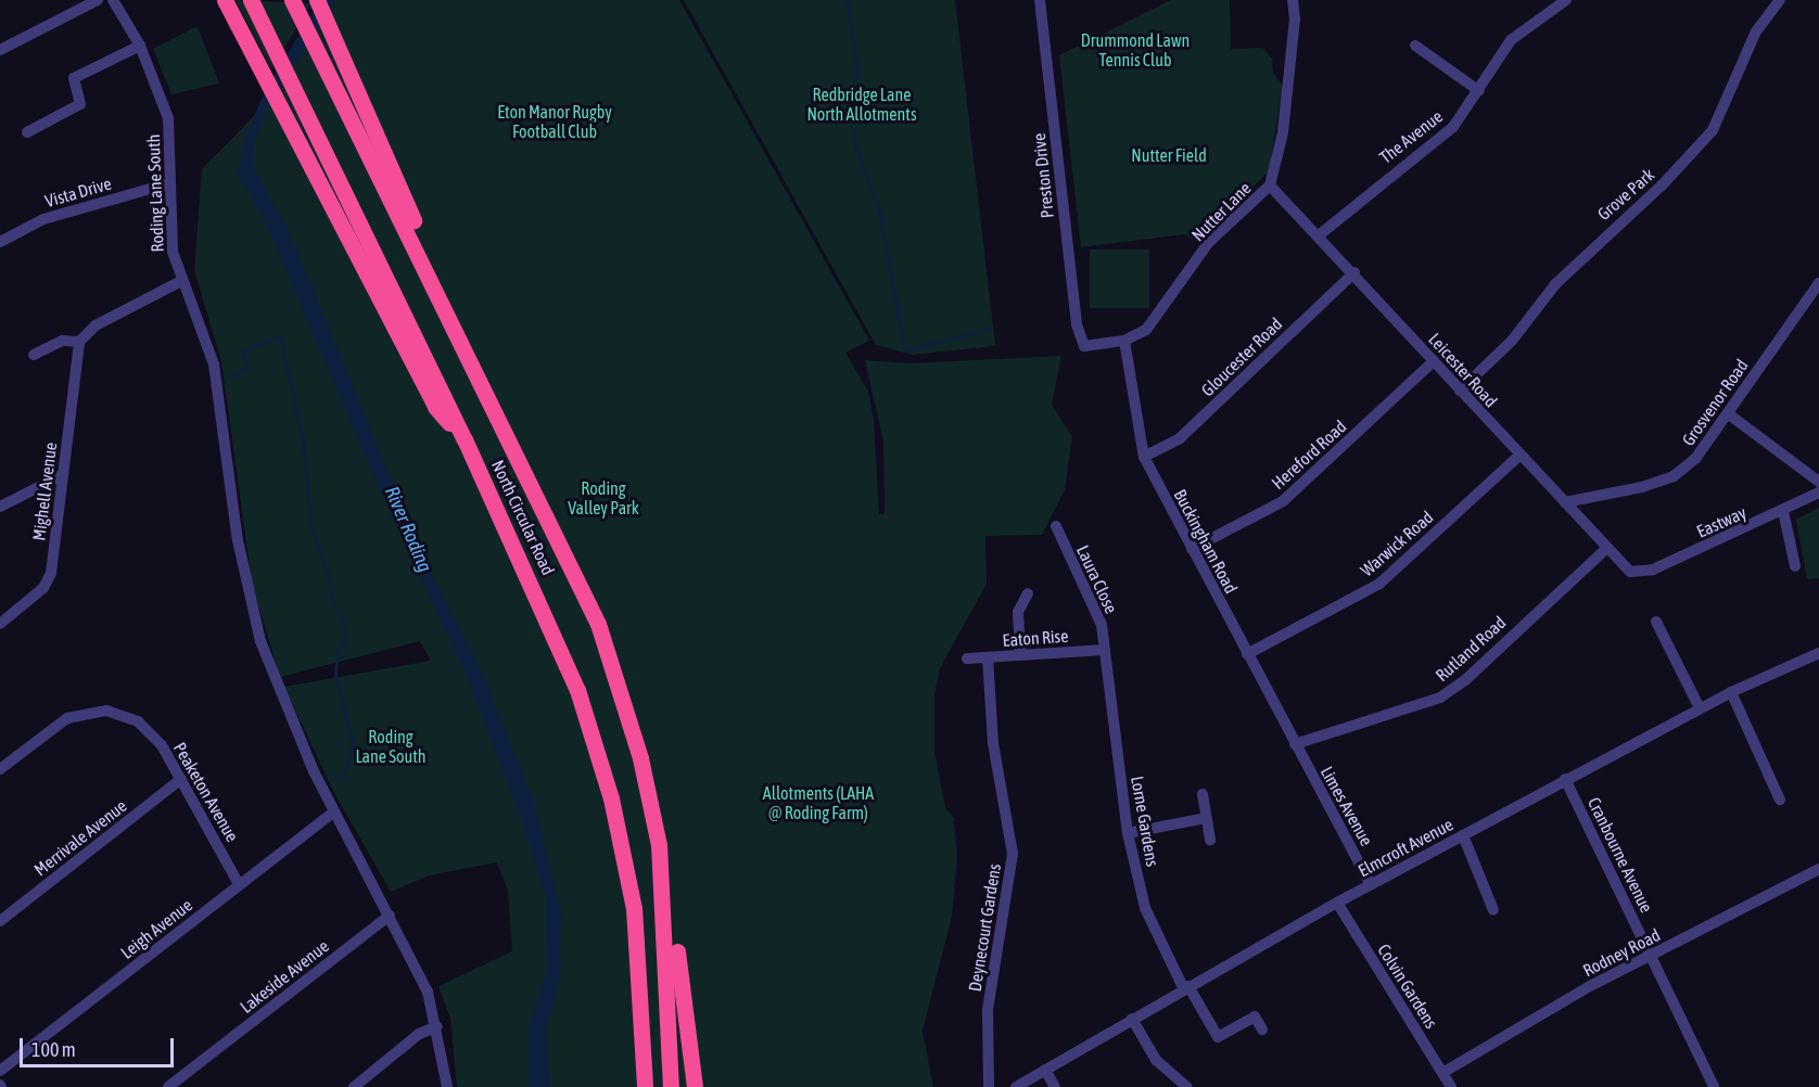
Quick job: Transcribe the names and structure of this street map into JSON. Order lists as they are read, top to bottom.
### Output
{
  "streets": {
    "highway": ["North Circular Road"],
    "street": [
      "The Avenue",
      "Preston Drive",
      "Vista Drive",
      "Roding Lane South",
      "Grove Park",
      "Nutter Lane",
      "Gloucester Road",
      "Leicester Road",
      "Grosvenor Road",
      "Hereford Road",
      "Mighell Avenue",
      "Eastway",
      "Buckingham Road",
      "Warwick Road",
      "Laura Close",
      "Eaton Rise",
      "Rutland Road",
      "Peaketon Avenue",
      "Limes Avenue",
      "Lorne Gardens",
      "Merrivale Avenue",
      "Elmcroft Avenue",
      "Cranbourne Avenue",
      "Deynecourt Gardens",
      "Leigh Avenue",
      "Rodney Road",
      "Lakeside Avenue",
      "Colvin Gardens"
    ]
  },
  "crossings": [
    ["The Avenue", "Leicester Road"],
    ["Preston Drive", "Nutter Lane"],
    ["Vista Drive", "Roding Lane South"],
    ["Roding Lane South", "Leigh Avenue"],
    ["Roding Lane South", "Lakeside Avenue"],
    ["Grove Park", "Leicester Road"],
    ["Nutter Lane", "Leicester Road"],
    ["Nutter Lane", "Buckingham Road"],
    ["Gloucester Road", "Leicester Road"],
    ["Gloucester Road", "Buckingham Road"],
    ["Leicester Road", "Grosvenor Road"],
    ["Leicester Road", "Hereford Road"],
    ["Leicester Road", "Eastway"],
    ["Leicester Road", "Warwick Road"],
    ["Leicester Road", "Rutland Road"],
    ["Hereford Road", "Buckingham Road"],
    ["Buckingham Road", "Warwick Road"],
    ["Buckingham Road", "Rutland Road"],
    ["Buckingham Road", "Limes Avenue"],
    ["Laura Close", "Eaton Rise"],
    ["Laura Close", "Lorne Gardens"],
    ["Eaton Rise", "Lorne Gardens"],
    ["Eaton Rise", "Deynecourt Gardens"],
    ["Rutland Road", "Limes Avenue"],
    ["Peaketon Avenue", "Merrivale Avenue"],
    ["Peaketon Avenue", "Leigh Avenue"],
    ["Limes Avenue", "Elmcroft Avenue"],
    ["Lorne Gardens", "Elmcroft Avenue"],
    ["Elmcroft Avenue", "Cranbourne Avenue"],
    ["Elmcroft Avenue", "Colvin Gardens"],
    ["Cranbourne Avenue", "Rodney Road"],
    ["Rodney Road", "Colvin Gardens"]
  ],
  "water": ["River Roding"],
  "parks": [
    "Drummond Lawn Tennis Club",
    "Redbridge Lane North Allotments",
    "Eton Manor Rugby Football Club",
    "Nutter Field",
    "Roding Valley Park",
    "Roding Lane South",
    "Allotments (LAHA @ Roding Farm)"
  ],
  "scale_bar": "100 m"
}
